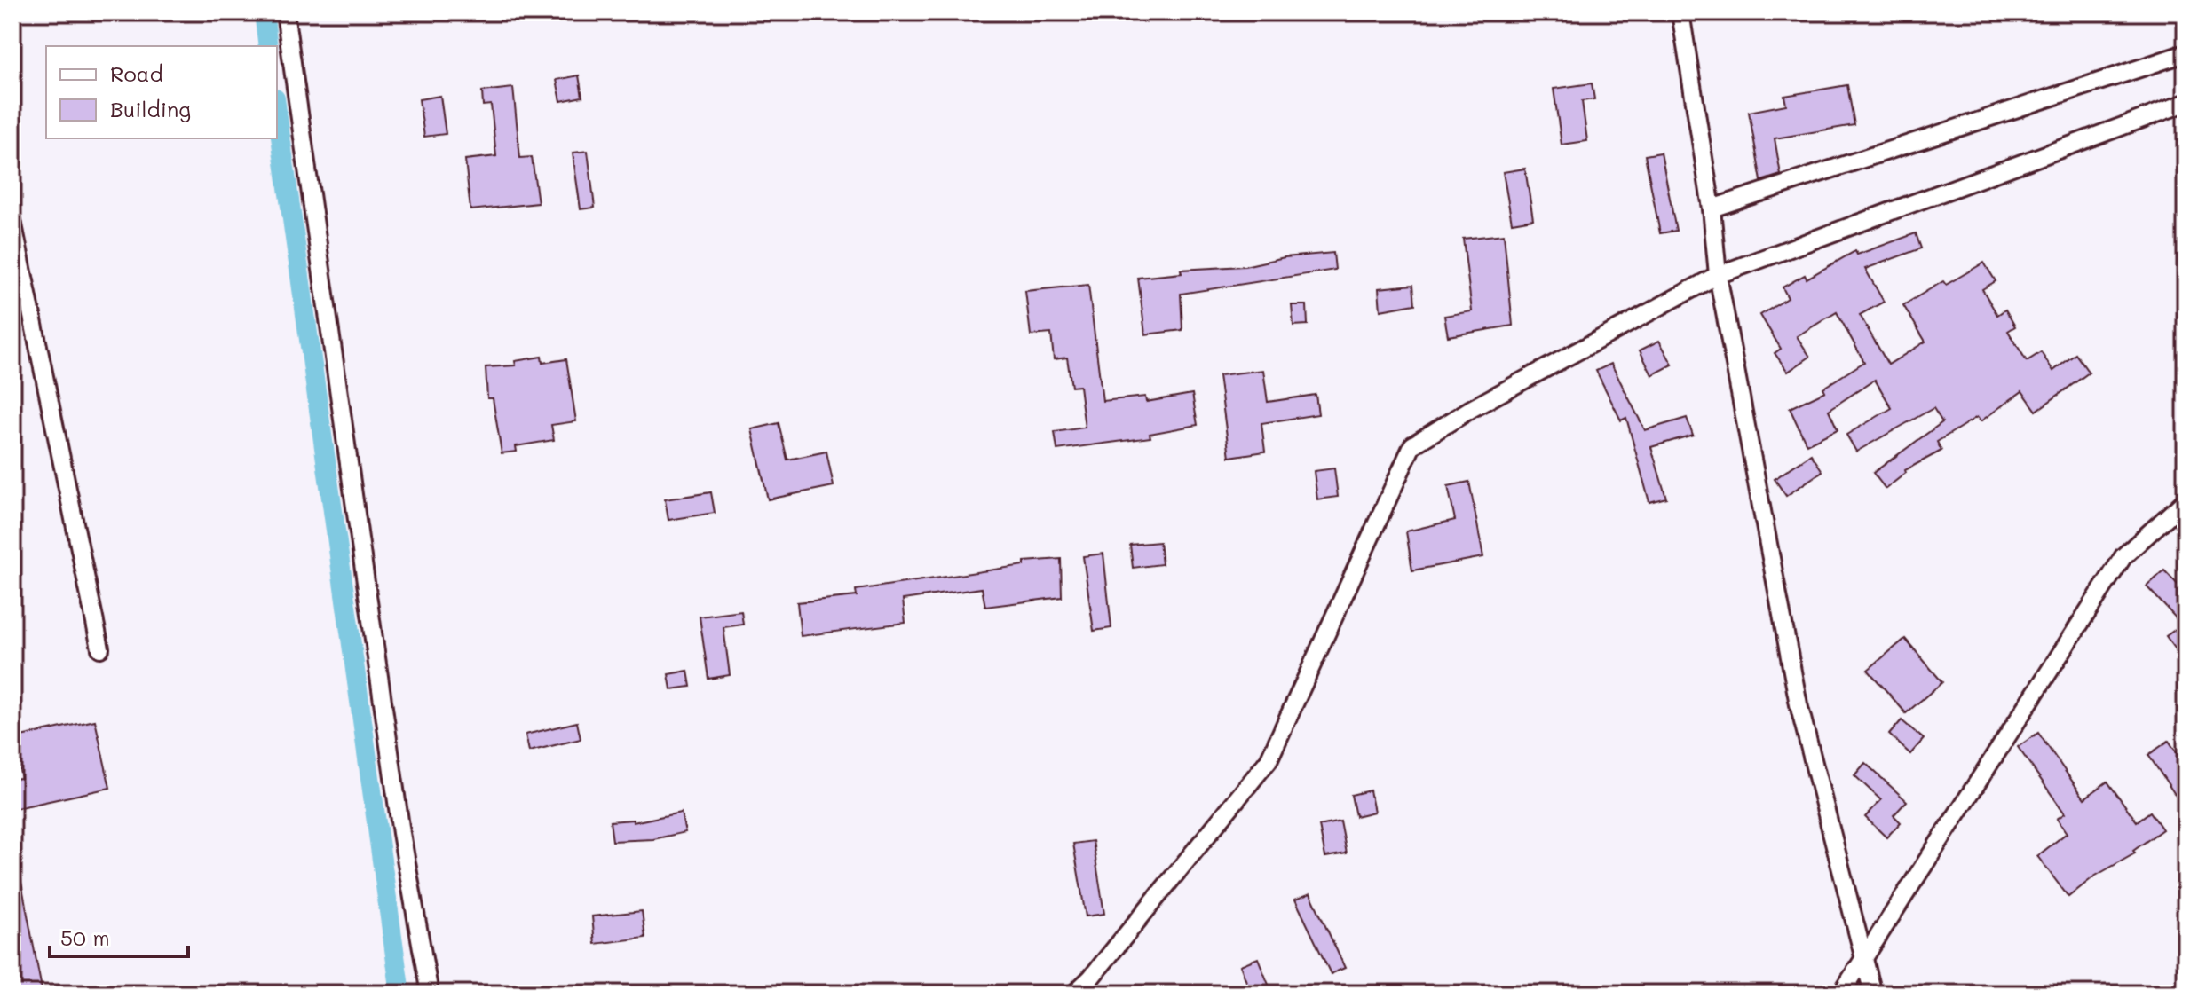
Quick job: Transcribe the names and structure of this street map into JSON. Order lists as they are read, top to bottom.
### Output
{
  "legend": ["Road", "Building"],
  "scale_bar": "50 m"
}
